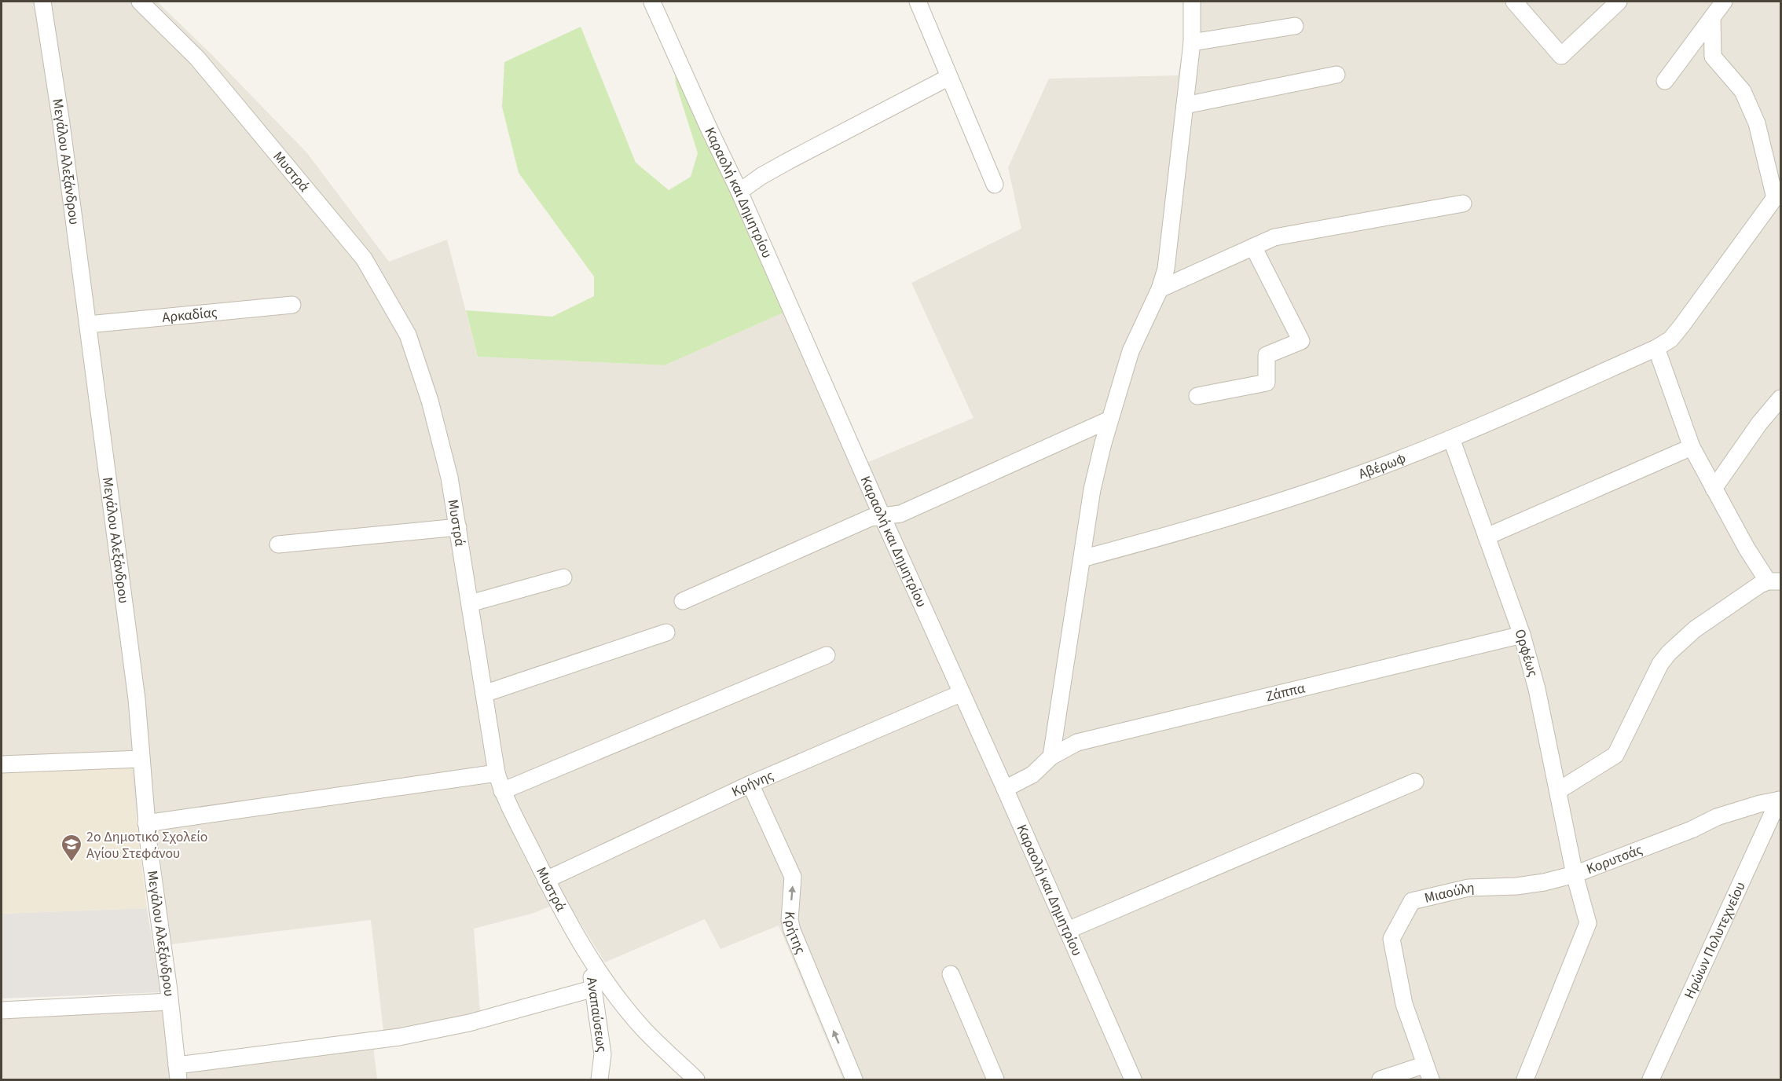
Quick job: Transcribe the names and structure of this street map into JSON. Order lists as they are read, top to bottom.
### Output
{
  "streets": {
    "street": [
      "Μεγάλου Αλεξάνδρου",
      "Μυστρά",
      "Καραολή και Δημητρίου",
      "Αρκαδίας",
      "Αβέρωφ",
      "Ορφέως",
      "Ζάππα",
      "Κρήνης",
      "Κορυτσάς",
      "Μιαούλη",
      "Κρήτης",
      "Ηρώων Πολυτεχνείου",
      "Αναπαύσεως"
    ]
  },
  "crossings": [
    ["Μεγάλου Αλεξάνδρου", "Αρκαδίας"],
    ["Μυστρά", "Κρήνης"],
    ["Μυστρά", "Αναπαύσεως"],
    ["Καραολή και Δημητρίου", "Ζάππα"],
    ["Καραολή και Δημητρίου", "Κρήνης"],
    ["Αβέρωφ", "Ορφέως"],
    ["Ορφέως", "Ζάππα"],
    ["Ορφέως", "Κορυτσάς"],
    ["Ορφέως", "Μιαούλη"],
    ["Κρήνης", "Κρήτης"],
    ["Κορυτσάς", "Μιαούλη"],
    ["Κορυτσάς", "Ηρώων Πολυτεχνείου"]
  ],
  "one_way": ["Κρήτης"],
  "places": {
    "school or university": ["2ο Δημοτικό Σχολείο Αγίου Στεφάνου"]
  }
}
